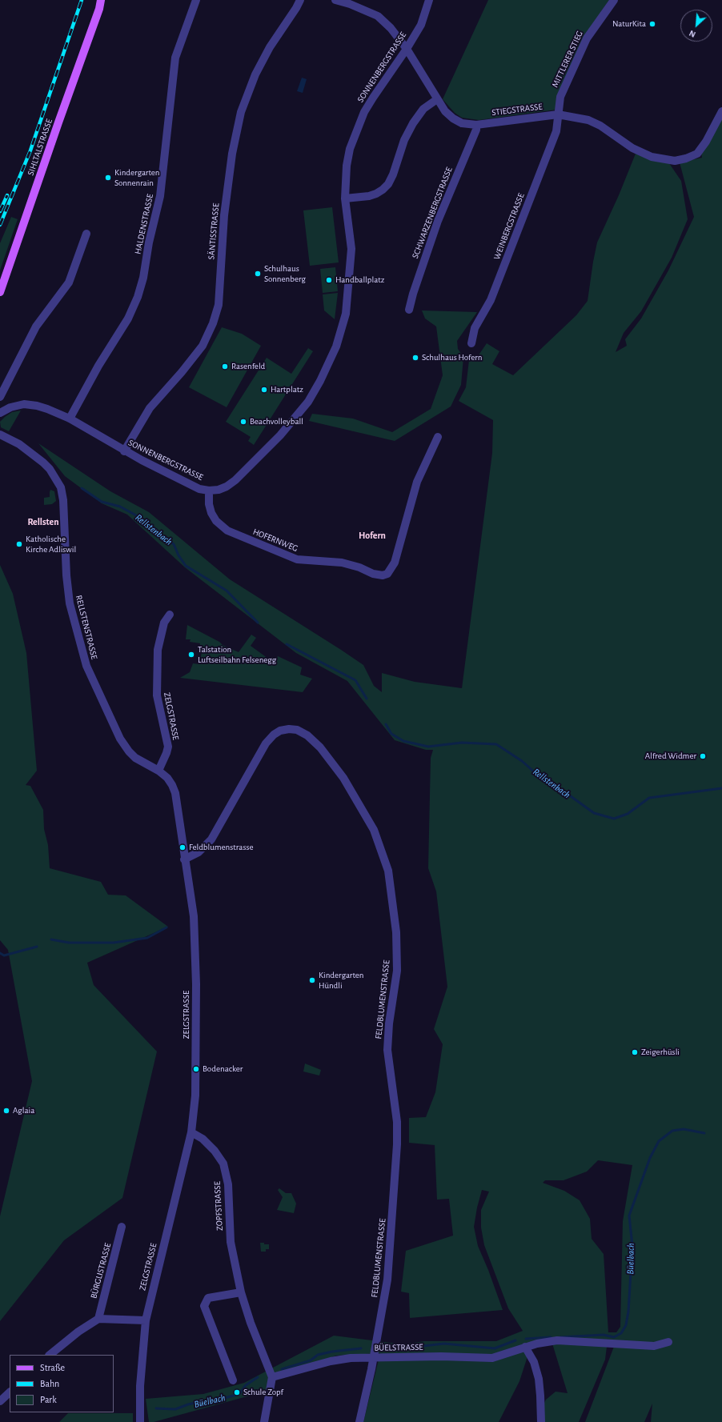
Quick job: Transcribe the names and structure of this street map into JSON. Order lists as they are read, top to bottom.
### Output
{
  "streets": {
    "main road": ["SIHLTALSTRASSE"],
    "street": [
      "MITTLERER STIEG",
      "SONNENBERGSTRASSE",
      "STIEGSTRASSE",
      "SCHWARZENBERGSTRASSE",
      "HALDENSTRASSE",
      "WEINBERGSTRASSE",
      "SÄNTISSTRASSE",
      "HOFERNWEG",
      "RELLSTENSTRASSE",
      "ZELGSTRASSE",
      "FELDBLUMENSTRASSE",
      "ZOPFSTRASSE",
      "BÜRGLISTRASSE",
      "BÜELSTRASSE"
    ]
  },
  "crossings": [
    ["MITTLERER STIEG", "STIEGSTRASSE"],
    ["MITTLERER STIEG", "WEINBERGSTRASSE"],
    ["SONNENBERGSTRASSE", "STIEGSTRASSE"],
    ["SONNENBERGSTRASSE", "HALDENSTRASSE"],
    ["SONNENBERGSTRASSE", "SÄNTISSTRASSE"],
    ["SONNENBERGSTRASSE", "HOFERNWEG"],
    ["STIEGSTRASSE", "SCHWARZENBERGSTRASSE"],
    ["STIEGSTRASSE", "WEINBERGSTRASSE"],
    ["RELLSTENSTRASSE", "ZELGSTRASSE"],
    ["ZELGSTRASSE", "FELDBLUMENSTRASSE"],
    ["ZELGSTRASSE", "ZOPFSTRASSE"],
    ["FELDBLUMENSTRASSE", "BÜELSTRASSE"],
    ["ZOPFSTRASSE", "BÜELSTRASSE"]
  ],
  "districts": ["Rellsten", "Hofern"],
  "water": ["Rellstenbach", "Büelbach"],
  "places": [
    "NaturKita",
    "Kindergarten Sonnenrain",
    "Schulhaus Sonnenberg",
    "Handballplatz",
    "Schulhaus Hofern",
    "Rasenfeld",
    "Hartplatz",
    "Beachvolleyball",
    "Katholische Kirche Adliswil",
    "Talstation Luftseilbahn Felsenegg",
    "Alfred Widmer",
    "Feldblumenstrasse",
    "Kindergarten Hündli",
    "Zeigerhüsli",
    "Bodenacker",
    "Aglaia",
    "Schule Zopf"
  ],
  "legend": ["Straße", "Bahn", "Park"],
  "north": "bottom left"
}
